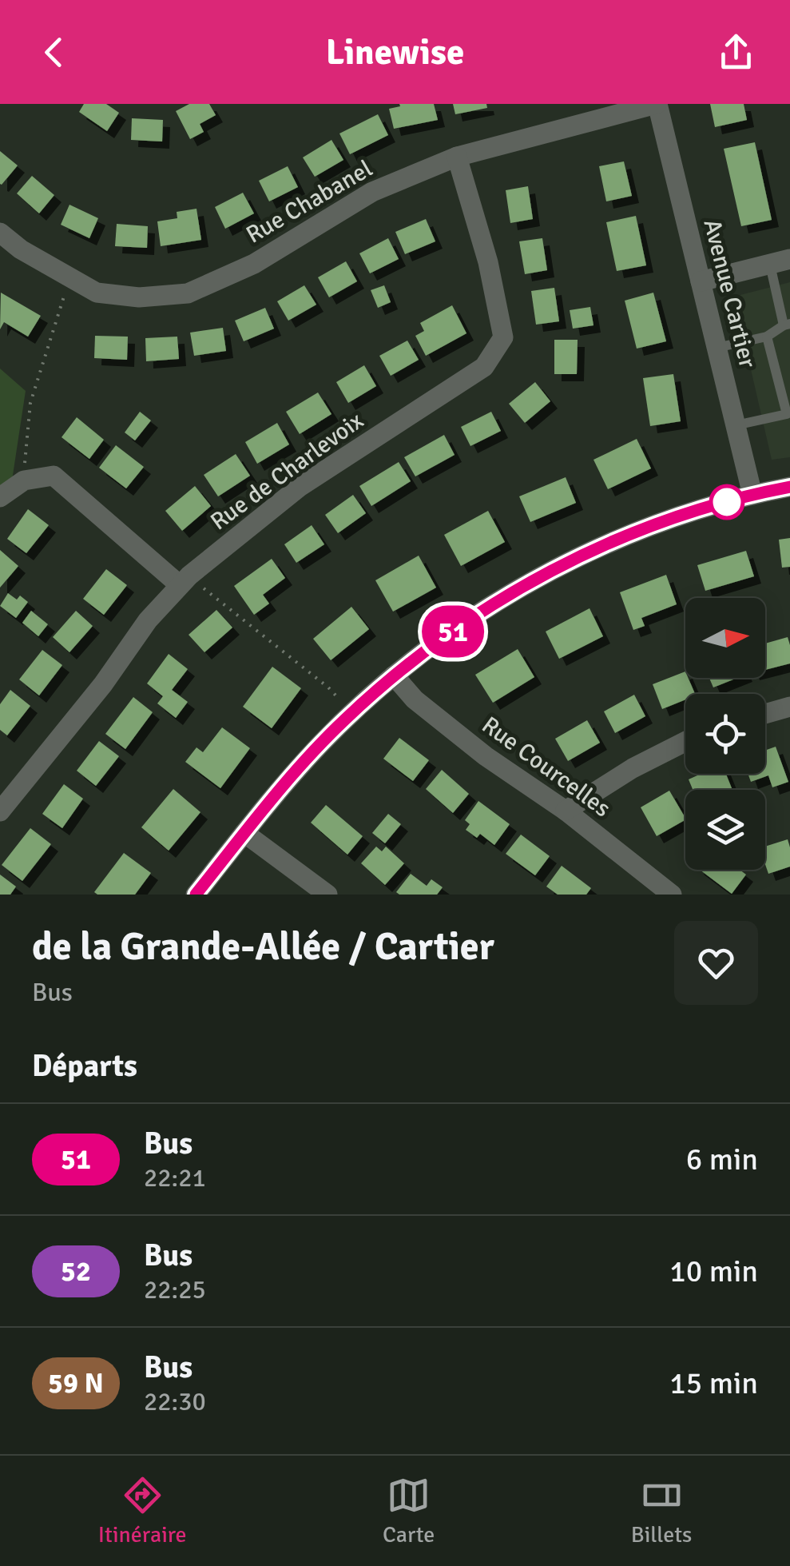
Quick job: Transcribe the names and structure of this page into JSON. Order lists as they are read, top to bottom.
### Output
{
  "streets": {
    "street": [
      "Rue Chabanel",
      "Avenue Cartier",
      "Rue de Charlevoix",
      "Rue Courcelles"
    ]
  },
  "crossings": [
    ["Rue Chabanel", "Avenue Cartier"],
    ["Rue Chabanel", "Rue de Charlevoix"]
  ],
  "lines": ["bus line 51"],
  "north": "right",
  "page": {
    "header": "Linewise",
    "on_map": "51",
    "heading": [
      ["de la Grande-Allée / Cartier", "Bus"],
      "Départs"
    ],
    "list": [
      {
        "mark": "51",
        "name": "Bus",
        "note": "22:21",
        "value": "6 min"
      },
      {
        "mark": "52",
        "name": "Bus",
        "note": "22:25",
        "value": "10 min"
      },
      {
        "mark": "59 N",
        "name": "Bus",
        "note": "22:30",
        "value": "15 min"
      }
    ],
    "tabs": ["Itinéraire", "Carte", "Billets"]
  }
}
